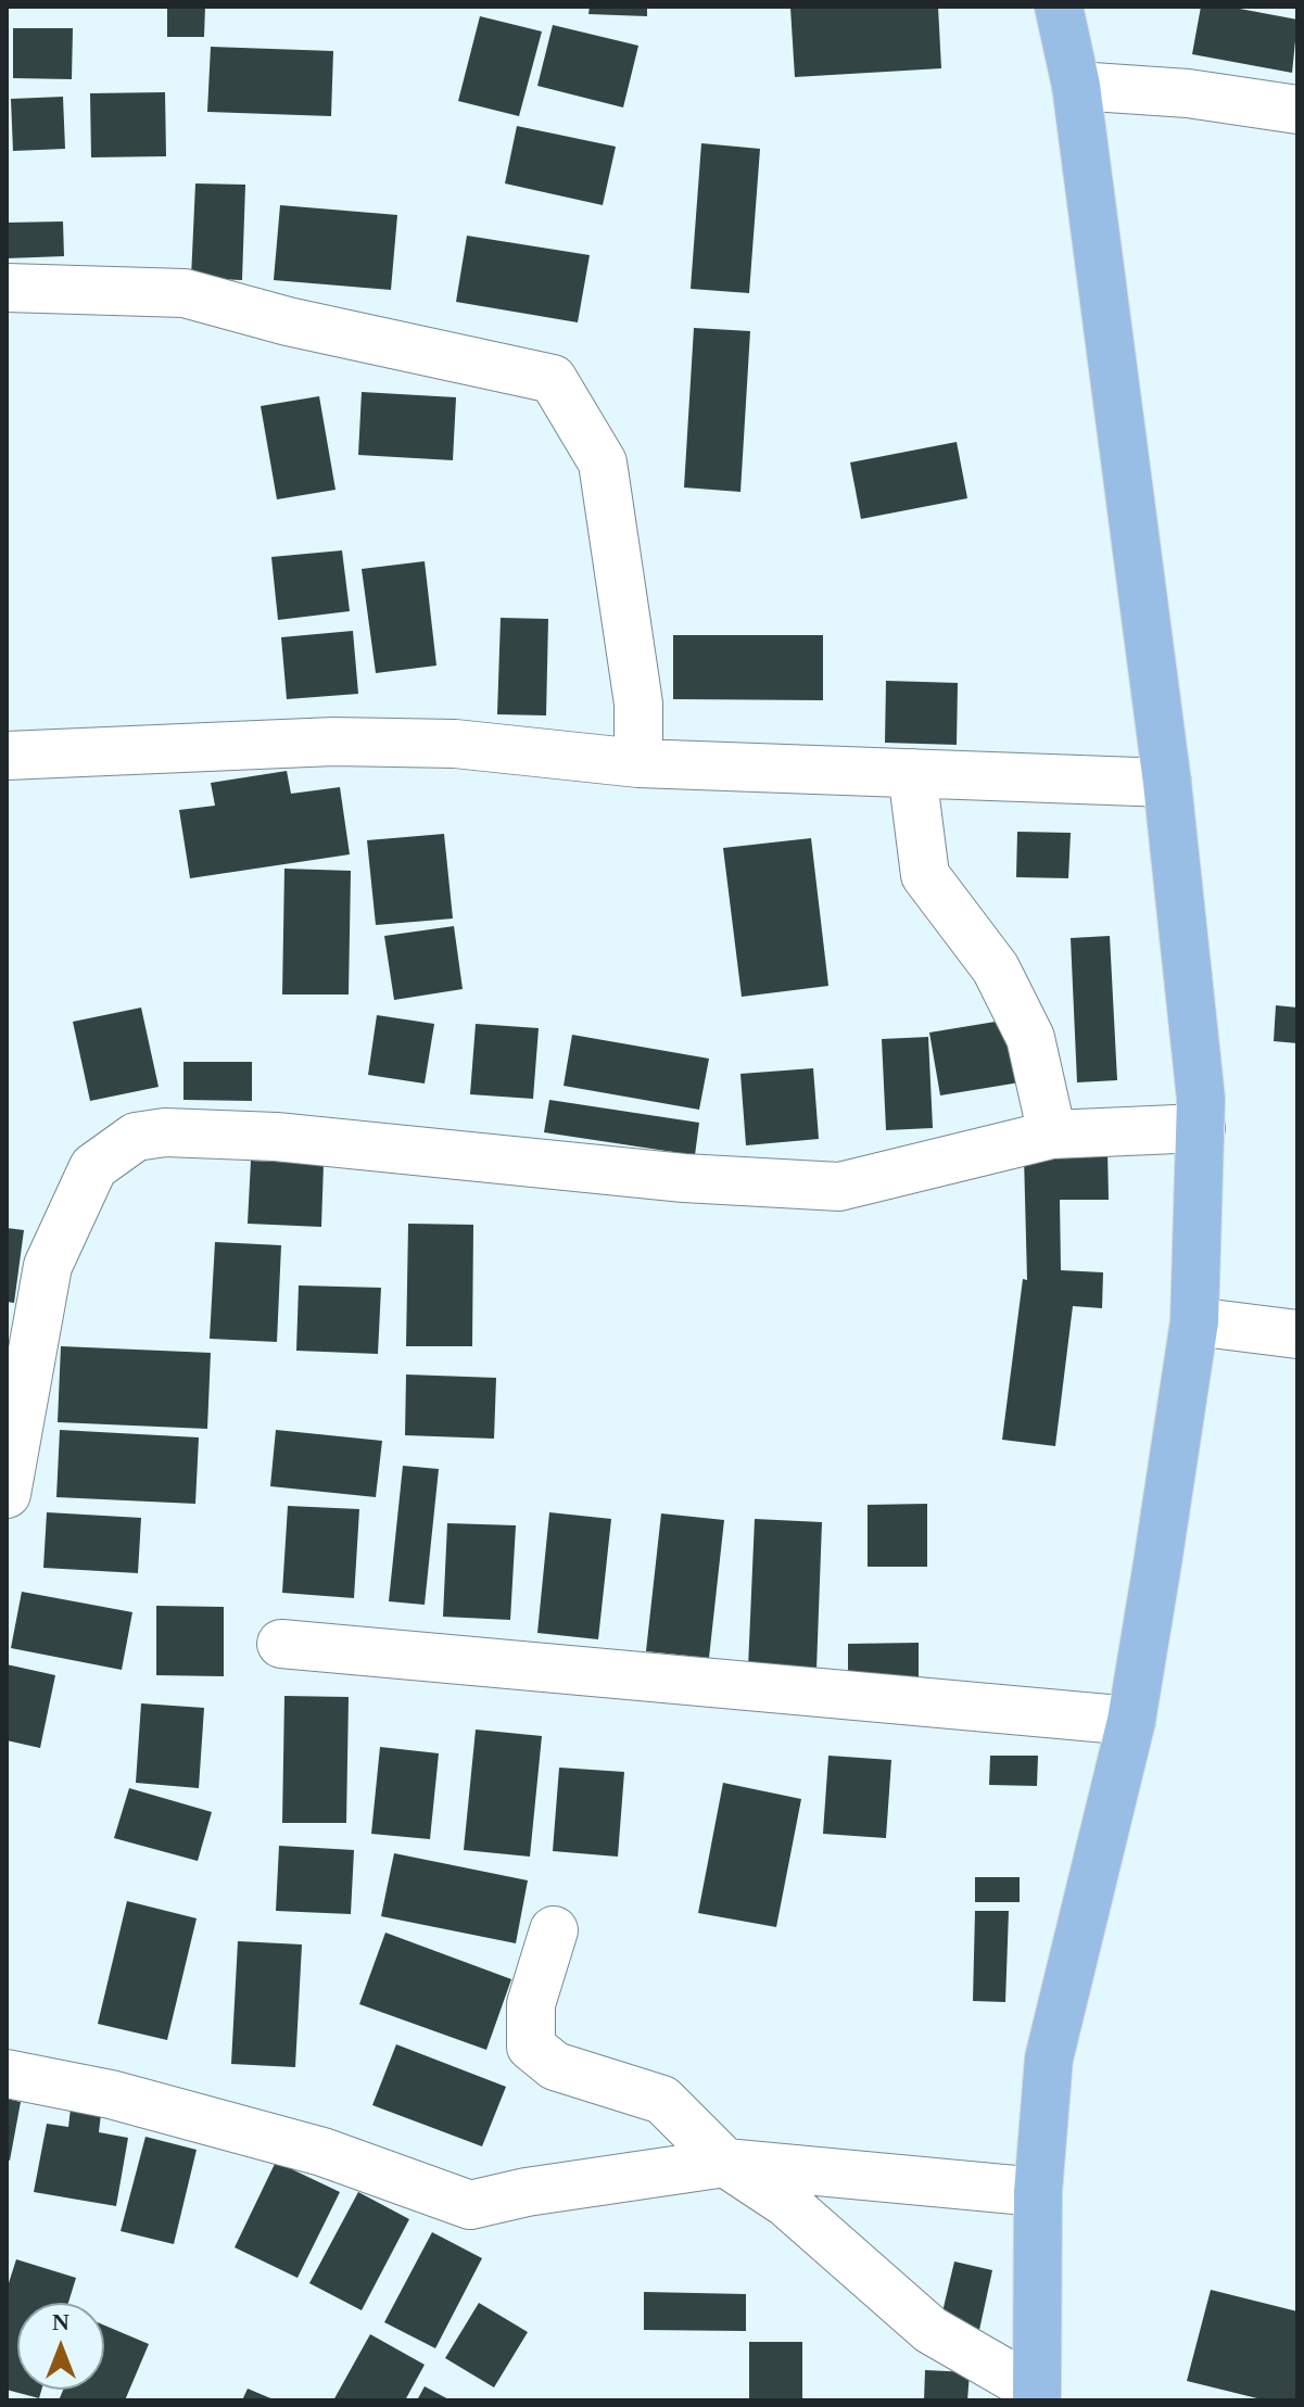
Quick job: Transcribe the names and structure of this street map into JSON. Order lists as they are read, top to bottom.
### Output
{
  "north": "top"
}
